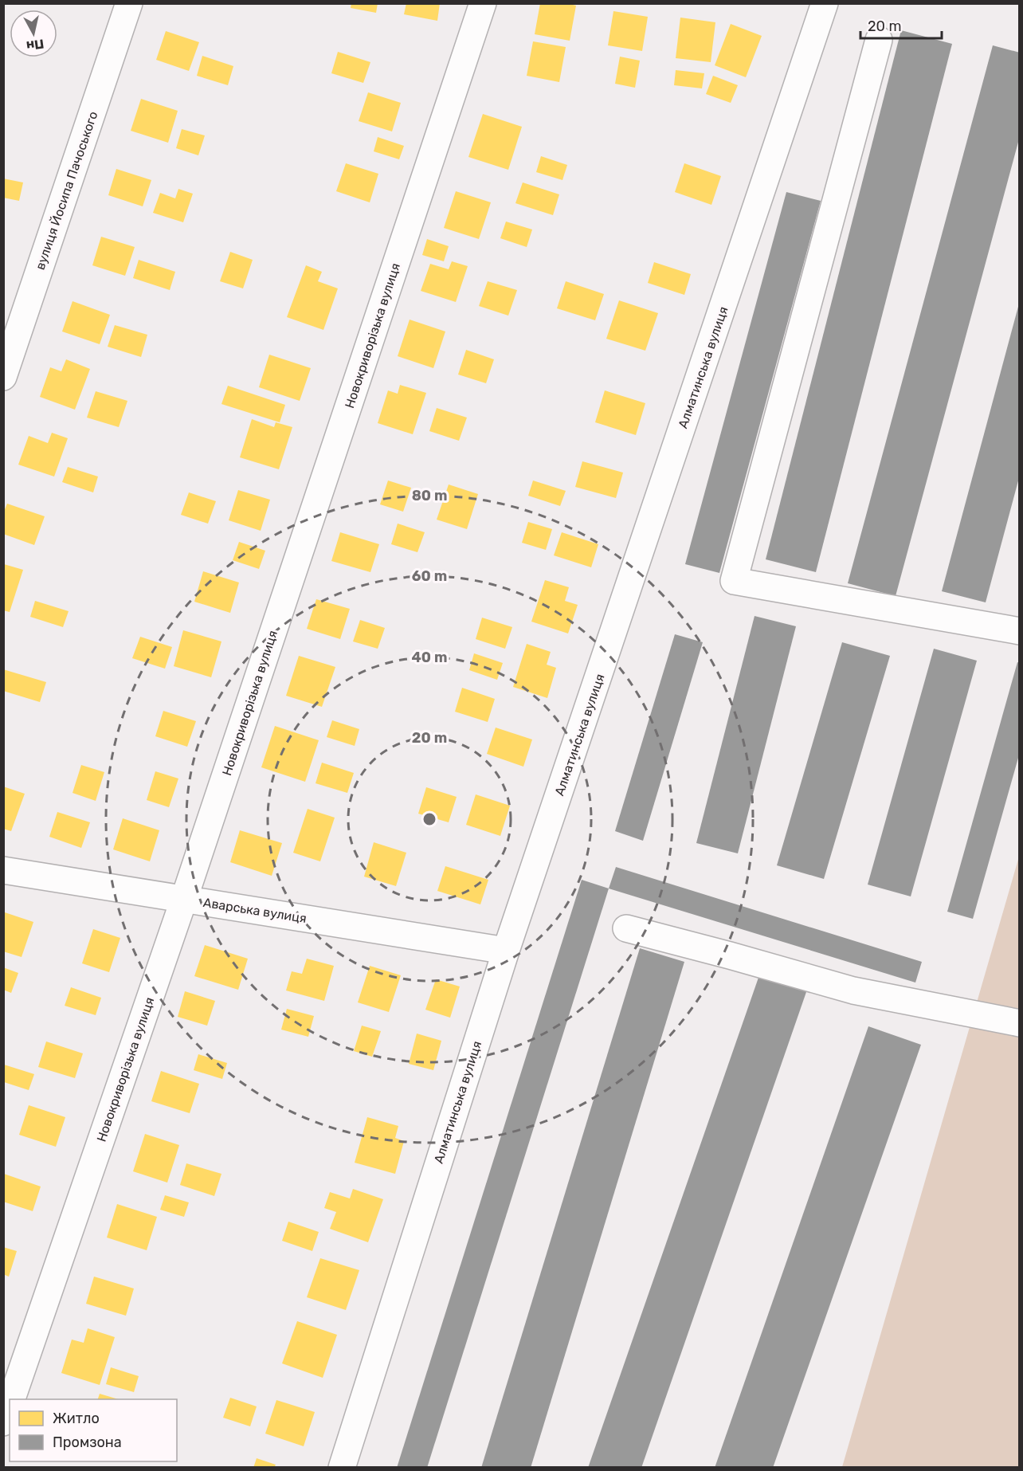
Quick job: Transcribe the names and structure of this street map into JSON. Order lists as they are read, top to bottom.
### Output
{
  "streets": {
    "street": [
      "вулиця Йосипа Пачоського",
      "Новокриворізька вулиця",
      "Алматинська вулиця",
      "Аварська вулиця"
    ]
  },
  "crossings": [
    ["Новокриворізька вулиця", "Аварська вулиця"],
    ["Алматинська вулиця", "Аварська вулиця"]
  ],
  "legend": ["Житло", "Промзона"],
  "scale_bar": "20 m",
  "north": "bottom",
  "rings": [
    "80 m",
    "60 m",
    "40 m",
    "20 m"
  ]
}
